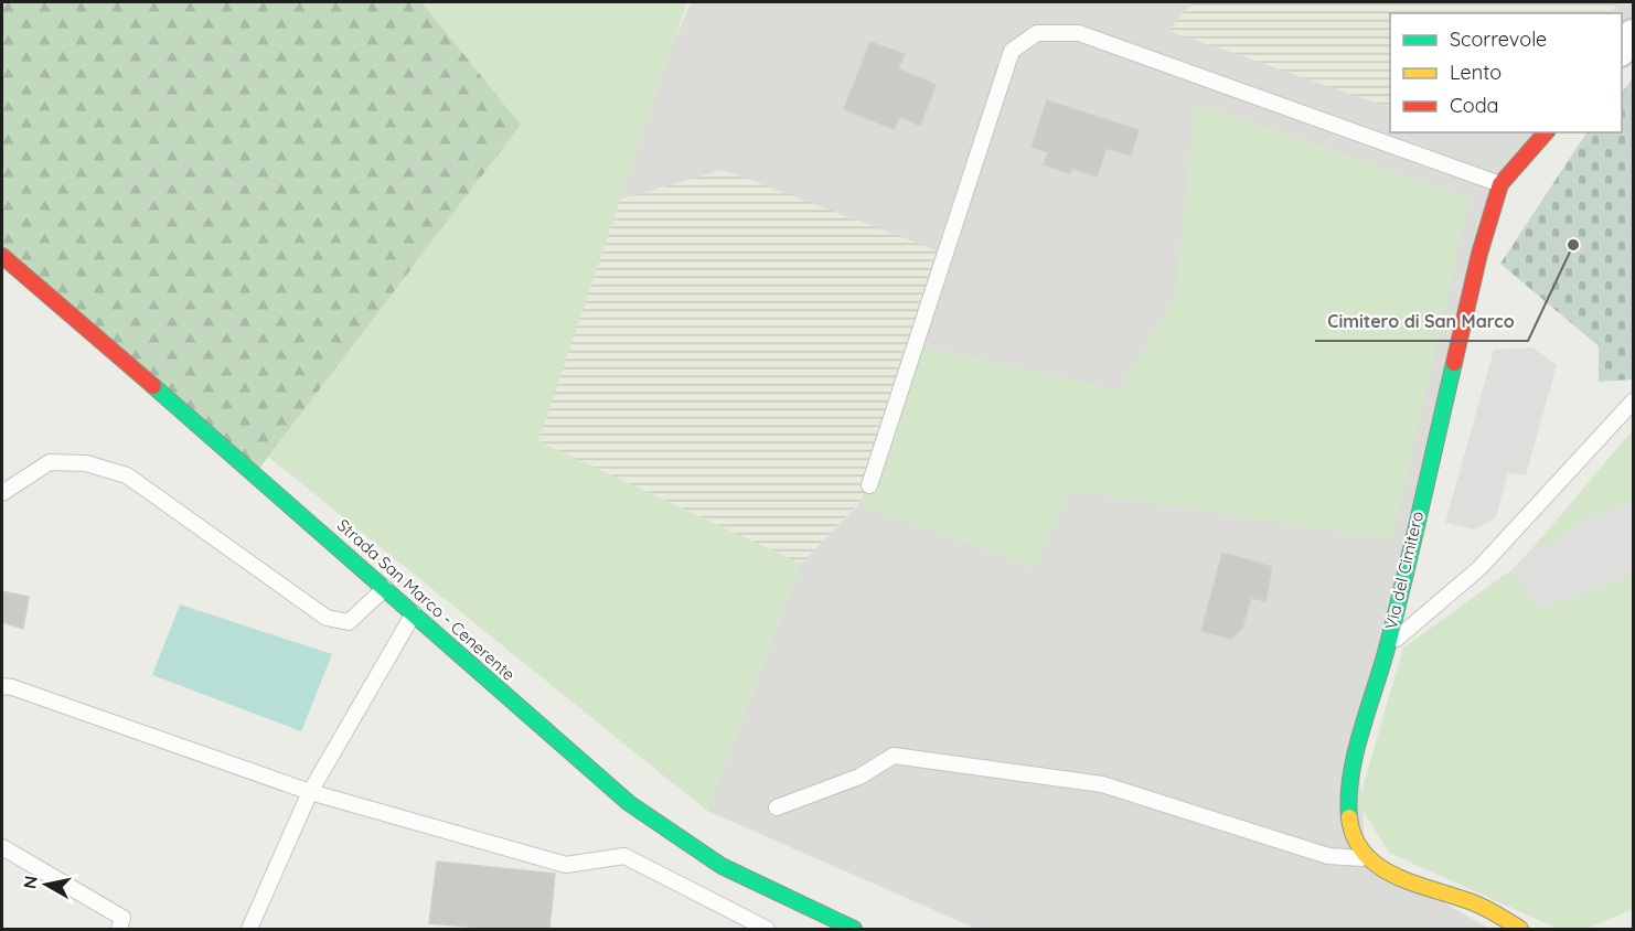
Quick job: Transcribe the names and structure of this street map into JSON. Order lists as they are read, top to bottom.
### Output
{
  "streets": {
    "main road": ["Via del Cimitero", "Strada San Marco - Cenerente"]
  },
  "places": ["Cimitero di San Marco"],
  "legend": ["Scorrevole", "Lento", "Coda"],
  "north": "left"
}
